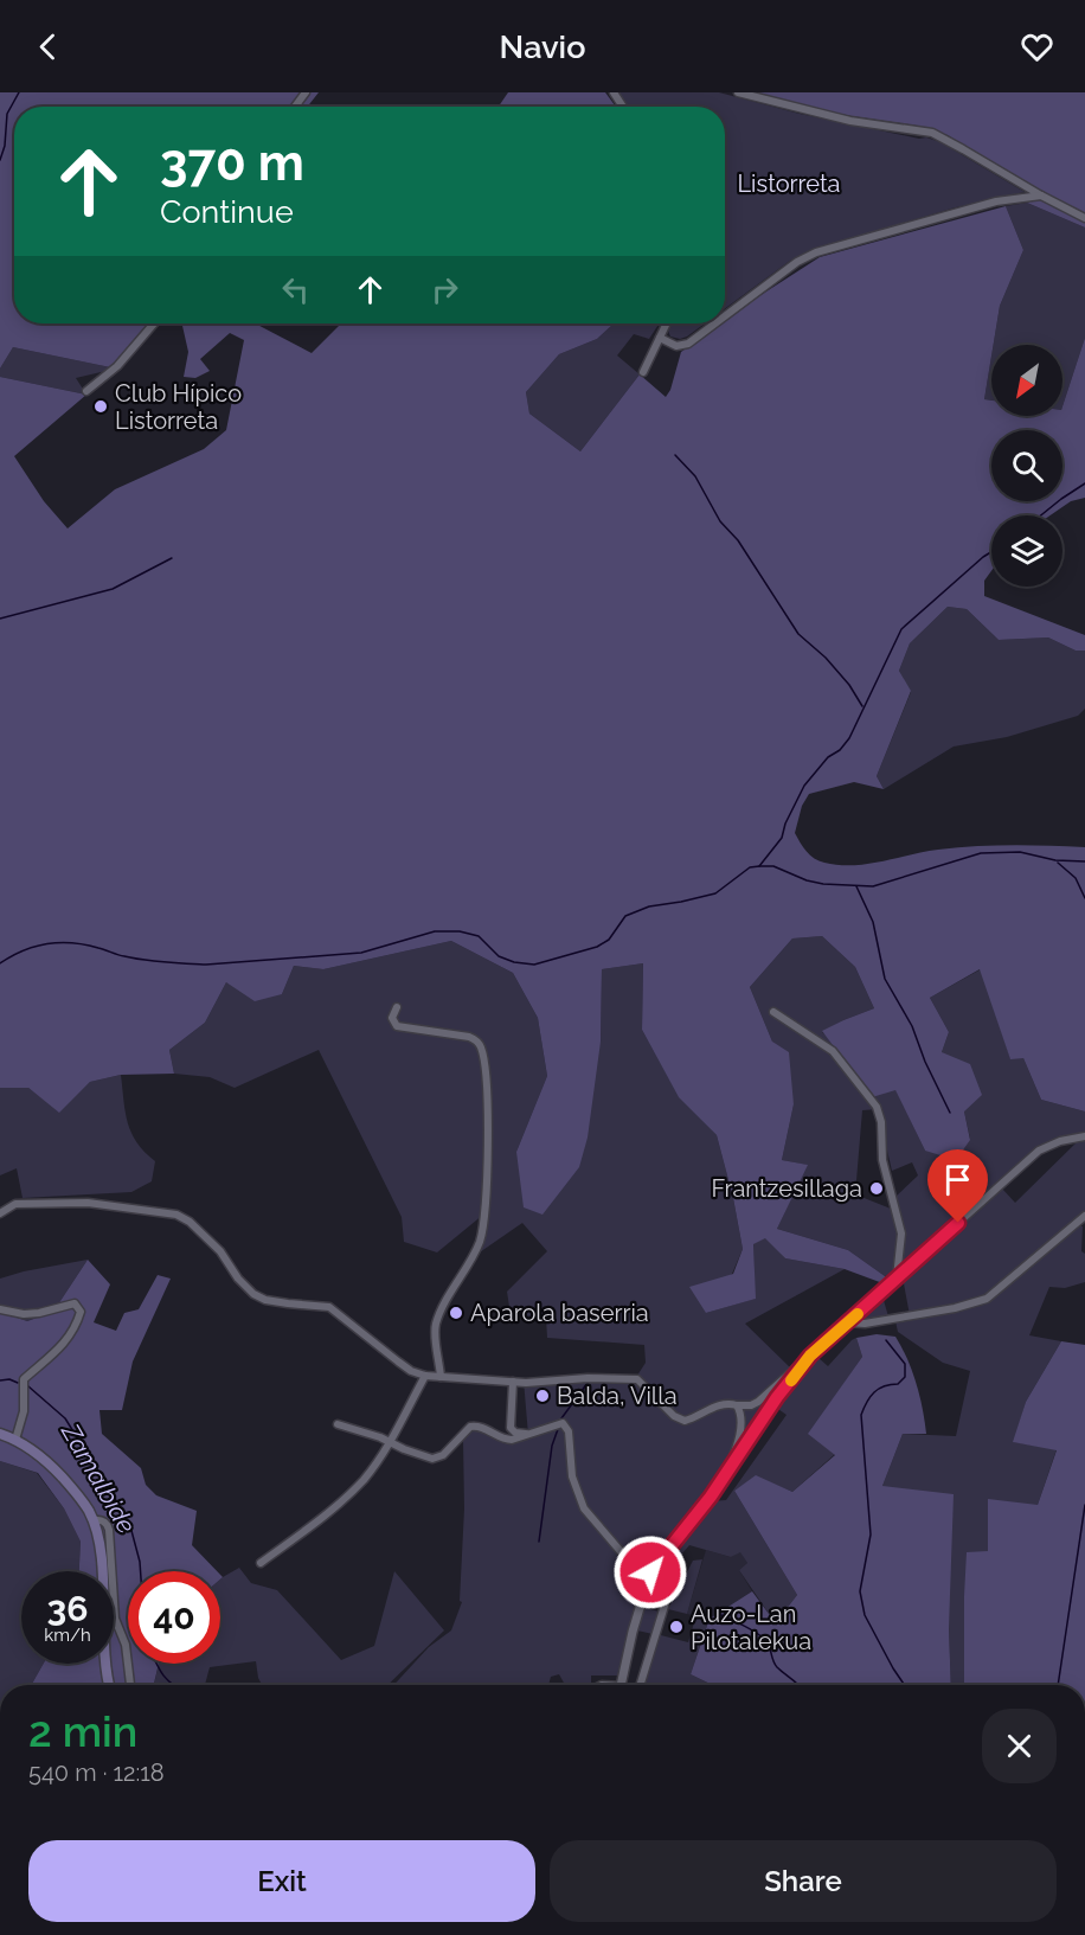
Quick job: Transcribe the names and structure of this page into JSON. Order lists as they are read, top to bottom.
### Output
{
  "water": ["Zamalbide"],
  "parks": ["Listorreta"],
  "places": [
    "Club Hípico Listorreta",
    "Frantzesillaga",
    "Aparola baserria",
    "Balda, Villa",
    "Auzo-Lan Pilotalekua"
  ],
  "north": "bottom left",
  "page": {
    "header": "Navio",
    "turn": ["370 m", "Continue"],
    "speed": "36 km/h",
    "limit": "40",
    "heading": ["2 min", "540 m · 12:18"],
    "buttons": ["Exit", "Share"]
  }
}
